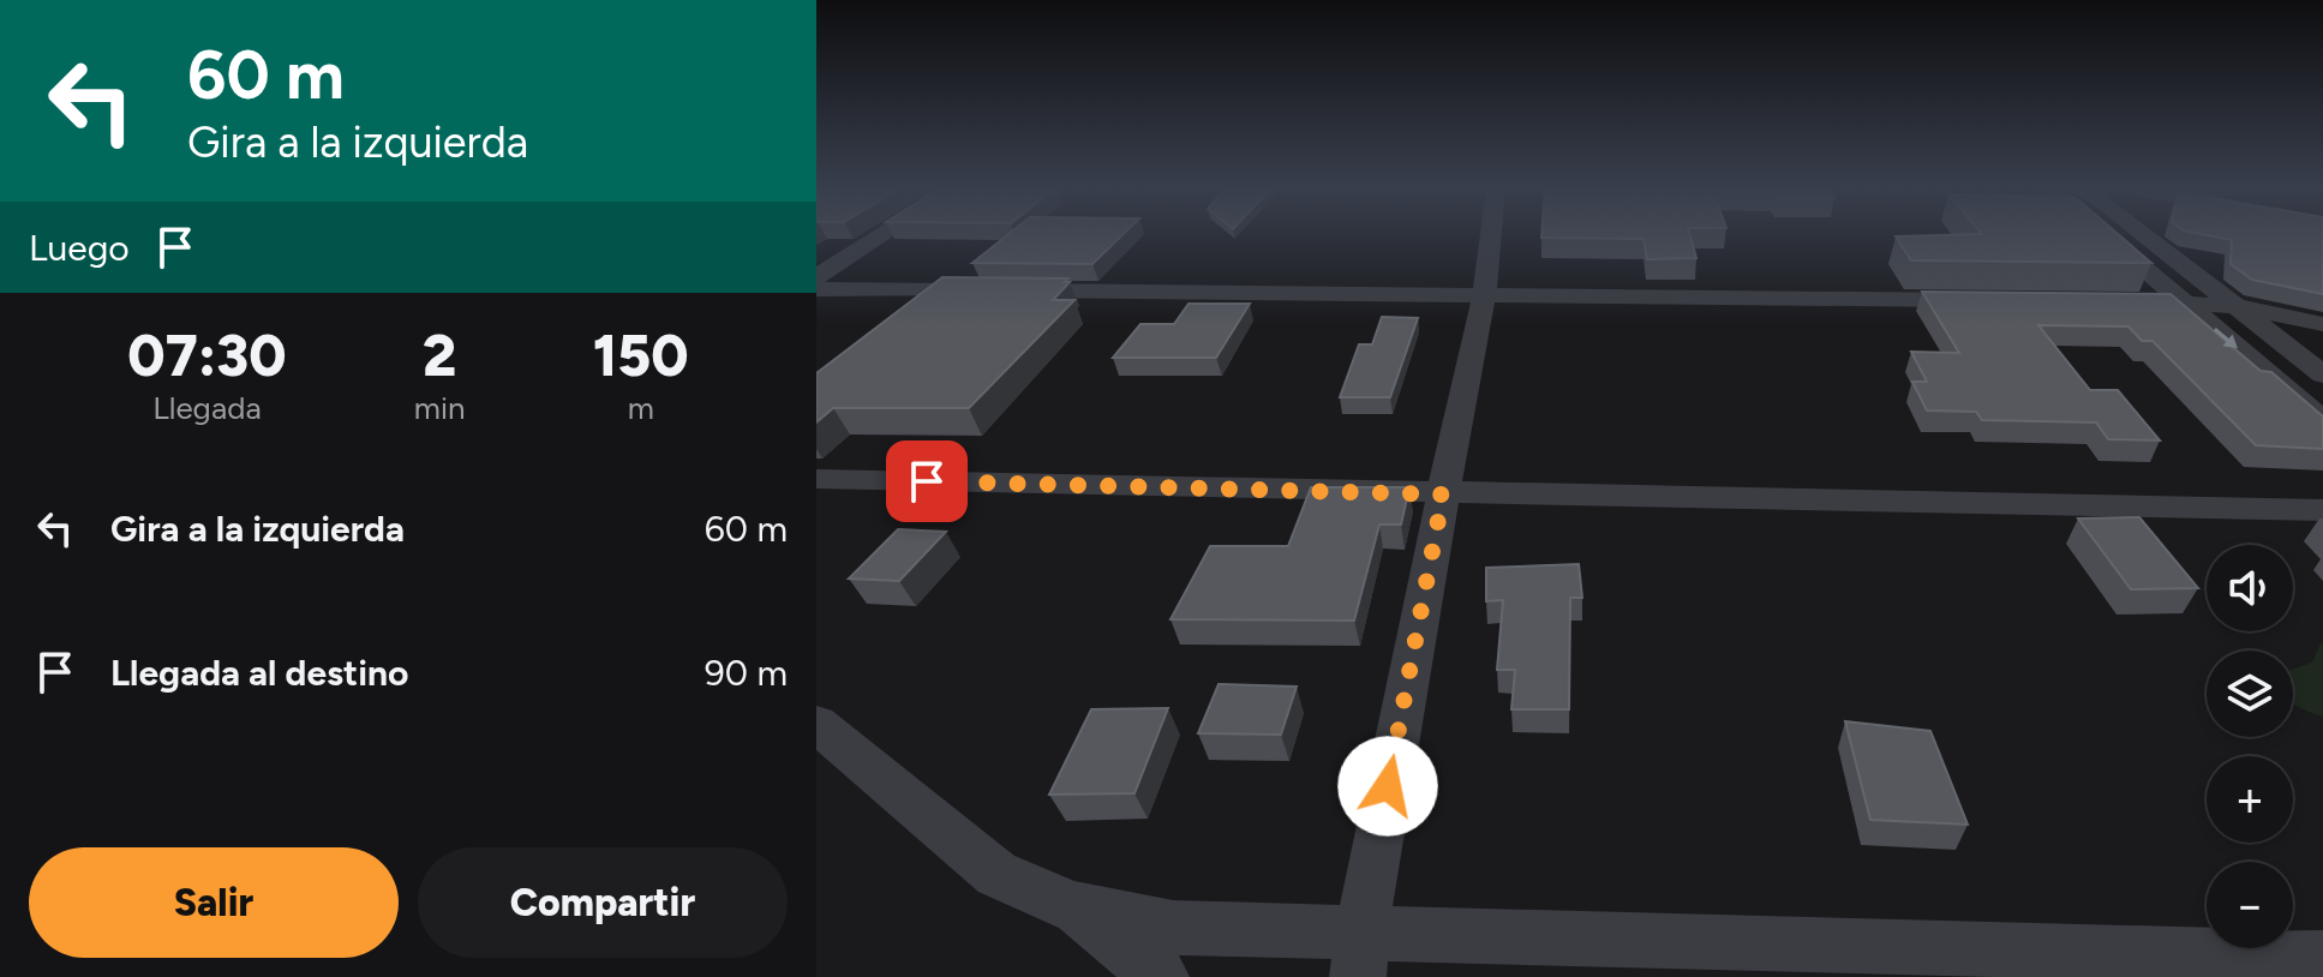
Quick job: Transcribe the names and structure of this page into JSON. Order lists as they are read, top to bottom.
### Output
{
  "page": {
    "turn": ["60 m", "Gira a la izquierda"],
    "then": "Luego",
    "eta": [
      "07:30",
      "Llegada",
      "2",
      "min",
      "150",
      "m"
    ],
    "list": [
      {
        "name": "Gira a la izquierda",
        "value": "60 m"
      },
      {
        "name": "Llegada al destino",
        "value": "90 m"
      }
    ],
    "map_buttons": ["+", "−"],
    "buttons": ["Salir", "Compartir"]
  }
}
